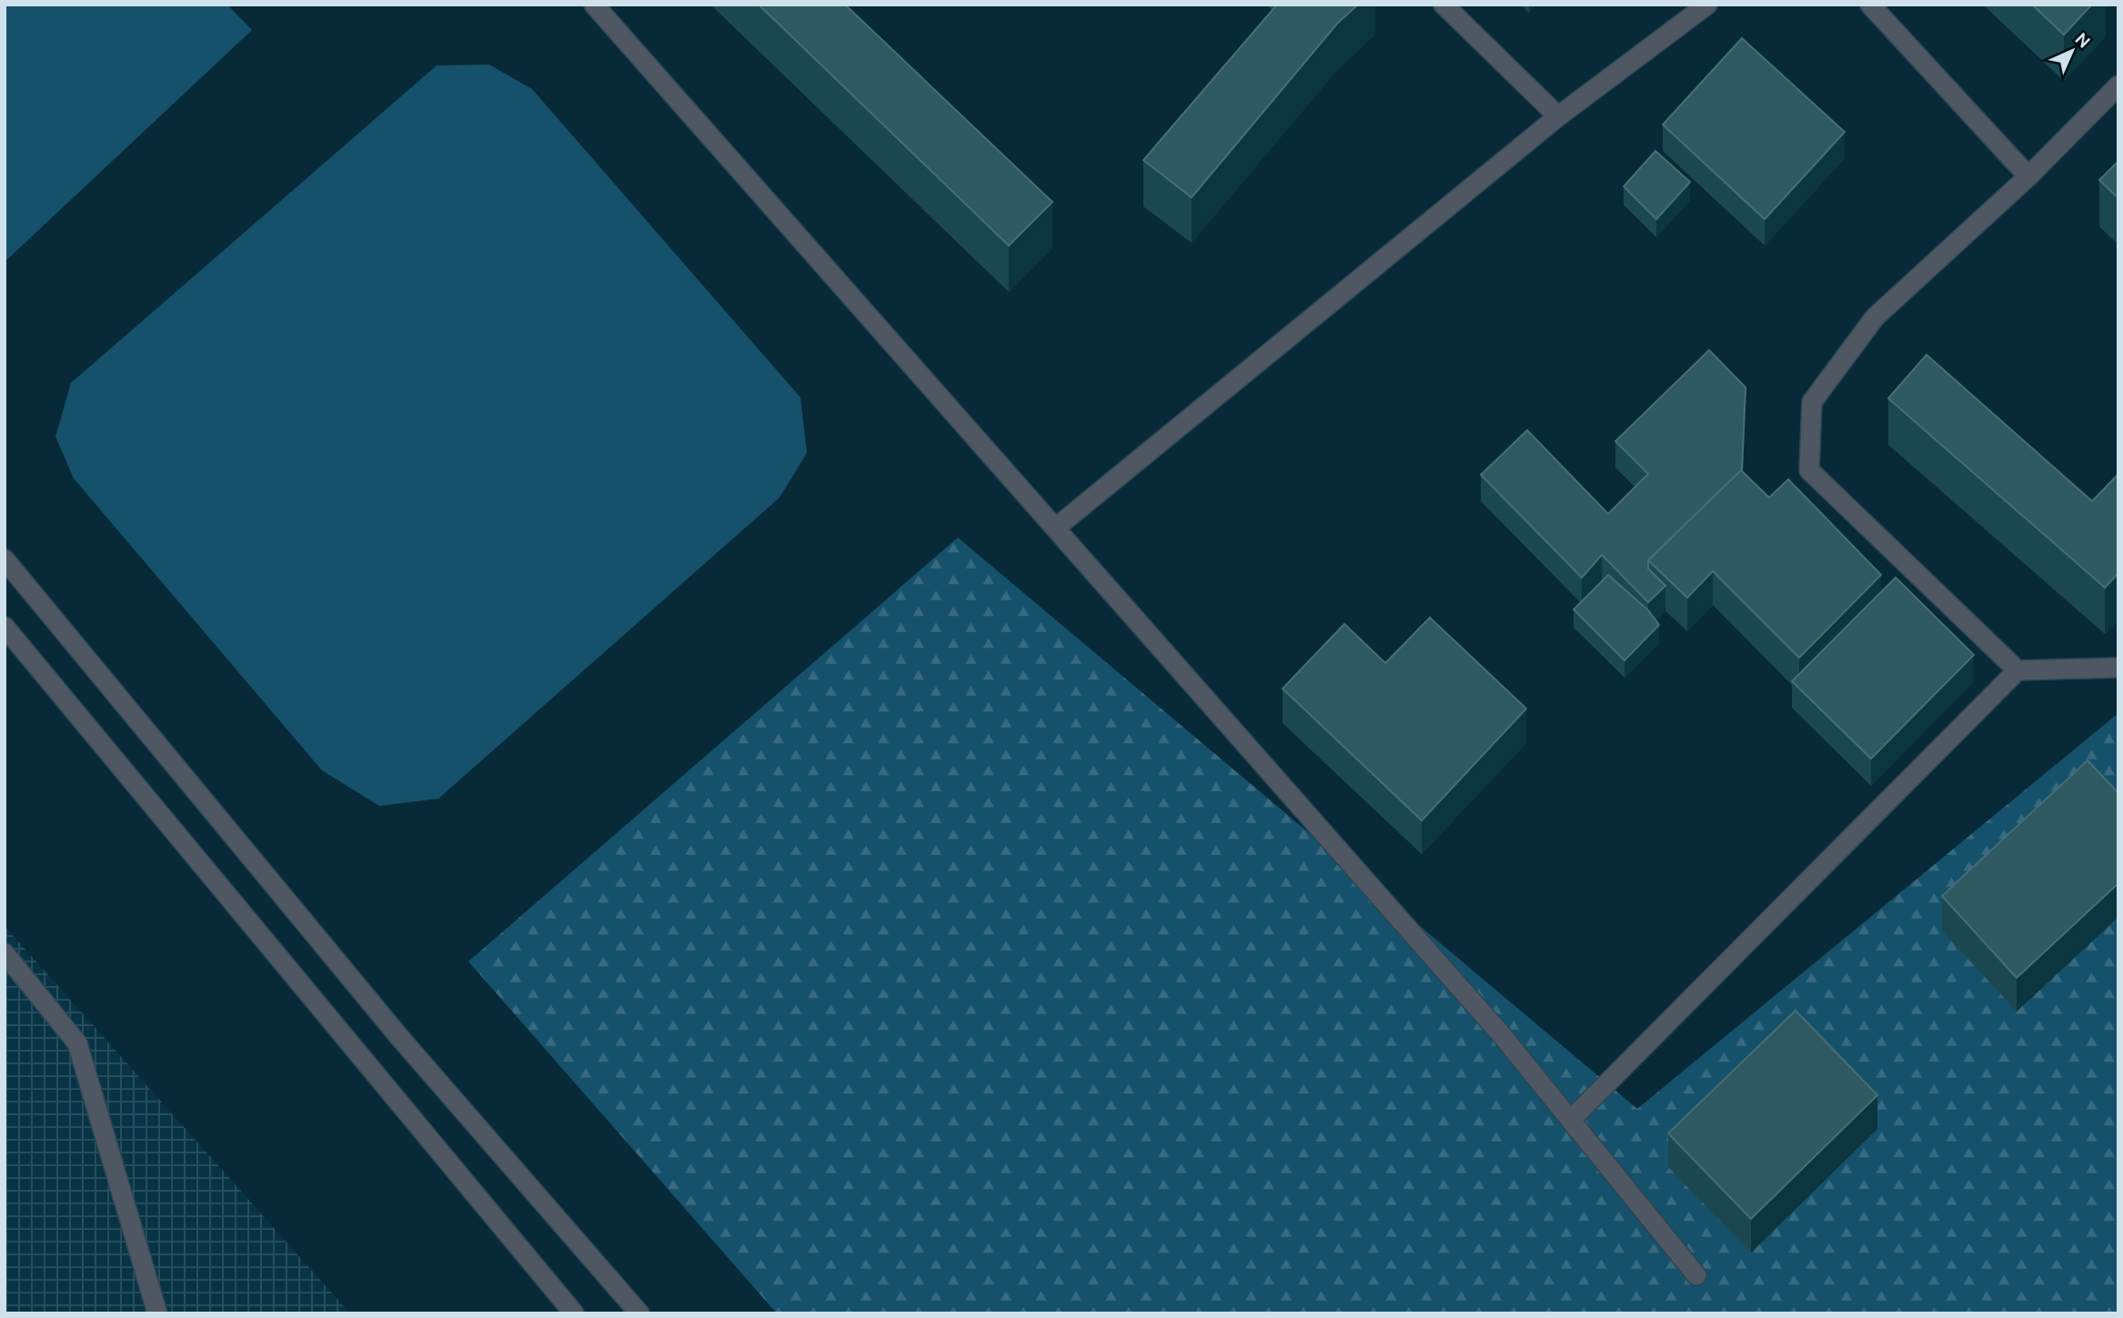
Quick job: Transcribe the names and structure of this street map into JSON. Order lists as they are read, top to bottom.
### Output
{
  "north": "top right"
}
